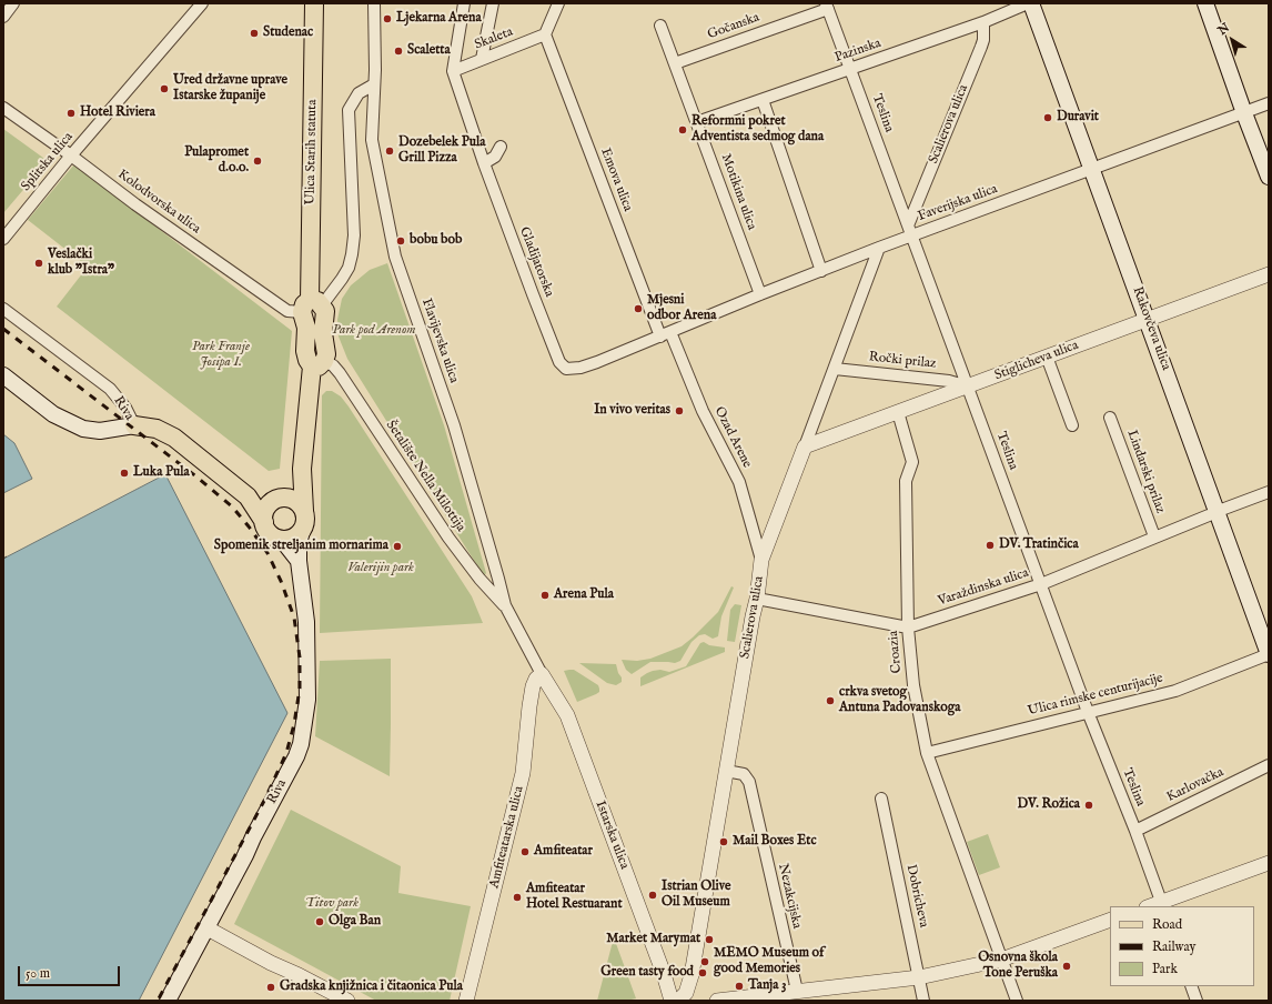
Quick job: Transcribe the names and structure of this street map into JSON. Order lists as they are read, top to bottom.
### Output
{
  "streets": {
    "main road": ["Ulica Starih statuta", "Rakovčeva ulica", "Riva"],
    "street": [
      "Gočanska",
      "Skaleta",
      "Pazinska",
      "Teslina",
      "Scalierova ulica",
      "Splitska ulica",
      "Emova ulica",
      "Motikina ulica",
      "Kolodvorska ulica",
      "Faverijska ulica",
      "Gladijatorska",
      "Flavijevska ulica",
      "Ročki prilaz",
      "Stiglicheva ulica",
      "Ozad Arene",
      "Lindarski prilaz",
      "Šetalište Nella Milottija",
      "Varaždinska ulica",
      "Croazia",
      "Ulica rimske centurijacije",
      "Karlovačka",
      "Istarska ulica",
      "Amfiteatarska ulica",
      "Nezakcijska",
      "Dobricheva"
    ]
  },
  "crossings": [
    ["Gočanska", "Teslina"],
    ["Gočanska", "Motikina ulica"],
    ["Skaleta", "Emova ulica"],
    ["Skaleta", "Gladijatorska"],
    ["Pazinska", "Teslina"],
    ["Pazinska", "Scalierova ulica"],
    ["Pazinska", "Motikina ulica"],
    ["Teslina", "Scalierova ulica"],
    ["Teslina", "Faverijska ulica"],
    ["Teslina", "Ročki prilaz"],
    ["Teslina", "Stiglicheva ulica"],
    ["Teslina", "Varaždinska ulica"],
    ["Teslina", "Ulica rimske centurijacije"],
    ["Teslina", "Karlovačka"],
    ["Scalierova ulica", "Faverijska ulica"],
    ["Scalierova ulica", "Ročki prilaz"],
    ["Scalierova ulica", "Stiglicheva ulica"],
    ["Scalierova ulica", "Ozad Arene"],
    ["Scalierova ulica", "Varaždinska ulica"],
    ["Scalierova ulica", "Nezakcijska"],
    ["Ulica Starih statuta", "Kolodvorska ulica"],
    ["Ulica Starih statuta", "Riva"],
    ["Ulica Starih statuta", "Šetalište Nella Milottija"],
    ["Splitska ulica", "Kolodvorska ulica"],
    ["Emova ulica", "Faverijska ulica"],
    ["Emova ulica", "Gladijatorska"],
    ["Emova ulica", "Ozad Arene"],
    ["Motikina ulica", "Faverijska ulica"],
    ["Faverijska ulica", "Gladijatorska"],
    ["Faverijska ulica", "Rakovčeva ulica"],
    ["Faverijska ulica", "Ozad Arene"],
    ["Gladijatorska", "Ozad Arene"],
    ["Rakovčeva ulica", "Stiglicheva ulica"],
    ["Rakovčeva ulica", "Ulica rimske centurijacije"],
    ["Flavijevska ulica", "Šetalište Nella Milottija"],
    ["Flavijevska ulica", "Istarska ulica"],
    ["Flavijevska ulica", "Amfiteatarska ulica"],
    ["Ročki prilaz", "Stiglicheva ulica"],
    ["Stiglicheva ulica", "Croazia"],
    ["Lindarski prilaz", "Varaždinska ulica"],
    ["Varaždinska ulica", "Croazia"],
    ["Croazia", "Ulica rimske centurijacije"],
    ["Istarska ulica", "Amfiteatarska ulica"]
  ],
  "parks": [
    "Park pod Arenom",
    "Park Franje Josipa I.",
    "Valerijin park",
    "Titov park"
  ],
  "places": [
    "Ljekarna Arena",
    "Studenac",
    "Scaletta",
    "Ured državne uprave Istarske županije",
    "Hotel Riviera",
    "Duravit",
    "Reformni pokret Adventista sedmog dana",
    "Dozebelek Pula Grill Pizza",
    "Pulapromet d.o.o.",
    "bobu bob",
    "Veslački klub \"Istra\"",
    "Mjesni odbor Arena",
    "In vivo veritas",
    "Luka Pula",
    "DV. Tratinčica",
    "Spomenik streljanim mornarima",
    "Arena Pula",
    "crkva svetog Antuna Padovanskoga",
    "DV. Rožica",
    "Mail Boxes Etc",
    "Amfiteatar",
    "Istrian Olive Oil Museum",
    "Amfiteatar Hotel Restuarant",
    "Olga Ban",
    "Market Marymat",
    "MEMO Museum of good Memories",
    "Osnovna škola Tone Peruška",
    "Green tasty food",
    "Tanja 3",
    "Gradska knjižnica i čitaonica Pula"
  ],
  "legend": ["Road", "Railway", "Park"],
  "scale_bar": "50 m",
  "north": "top left"
}
